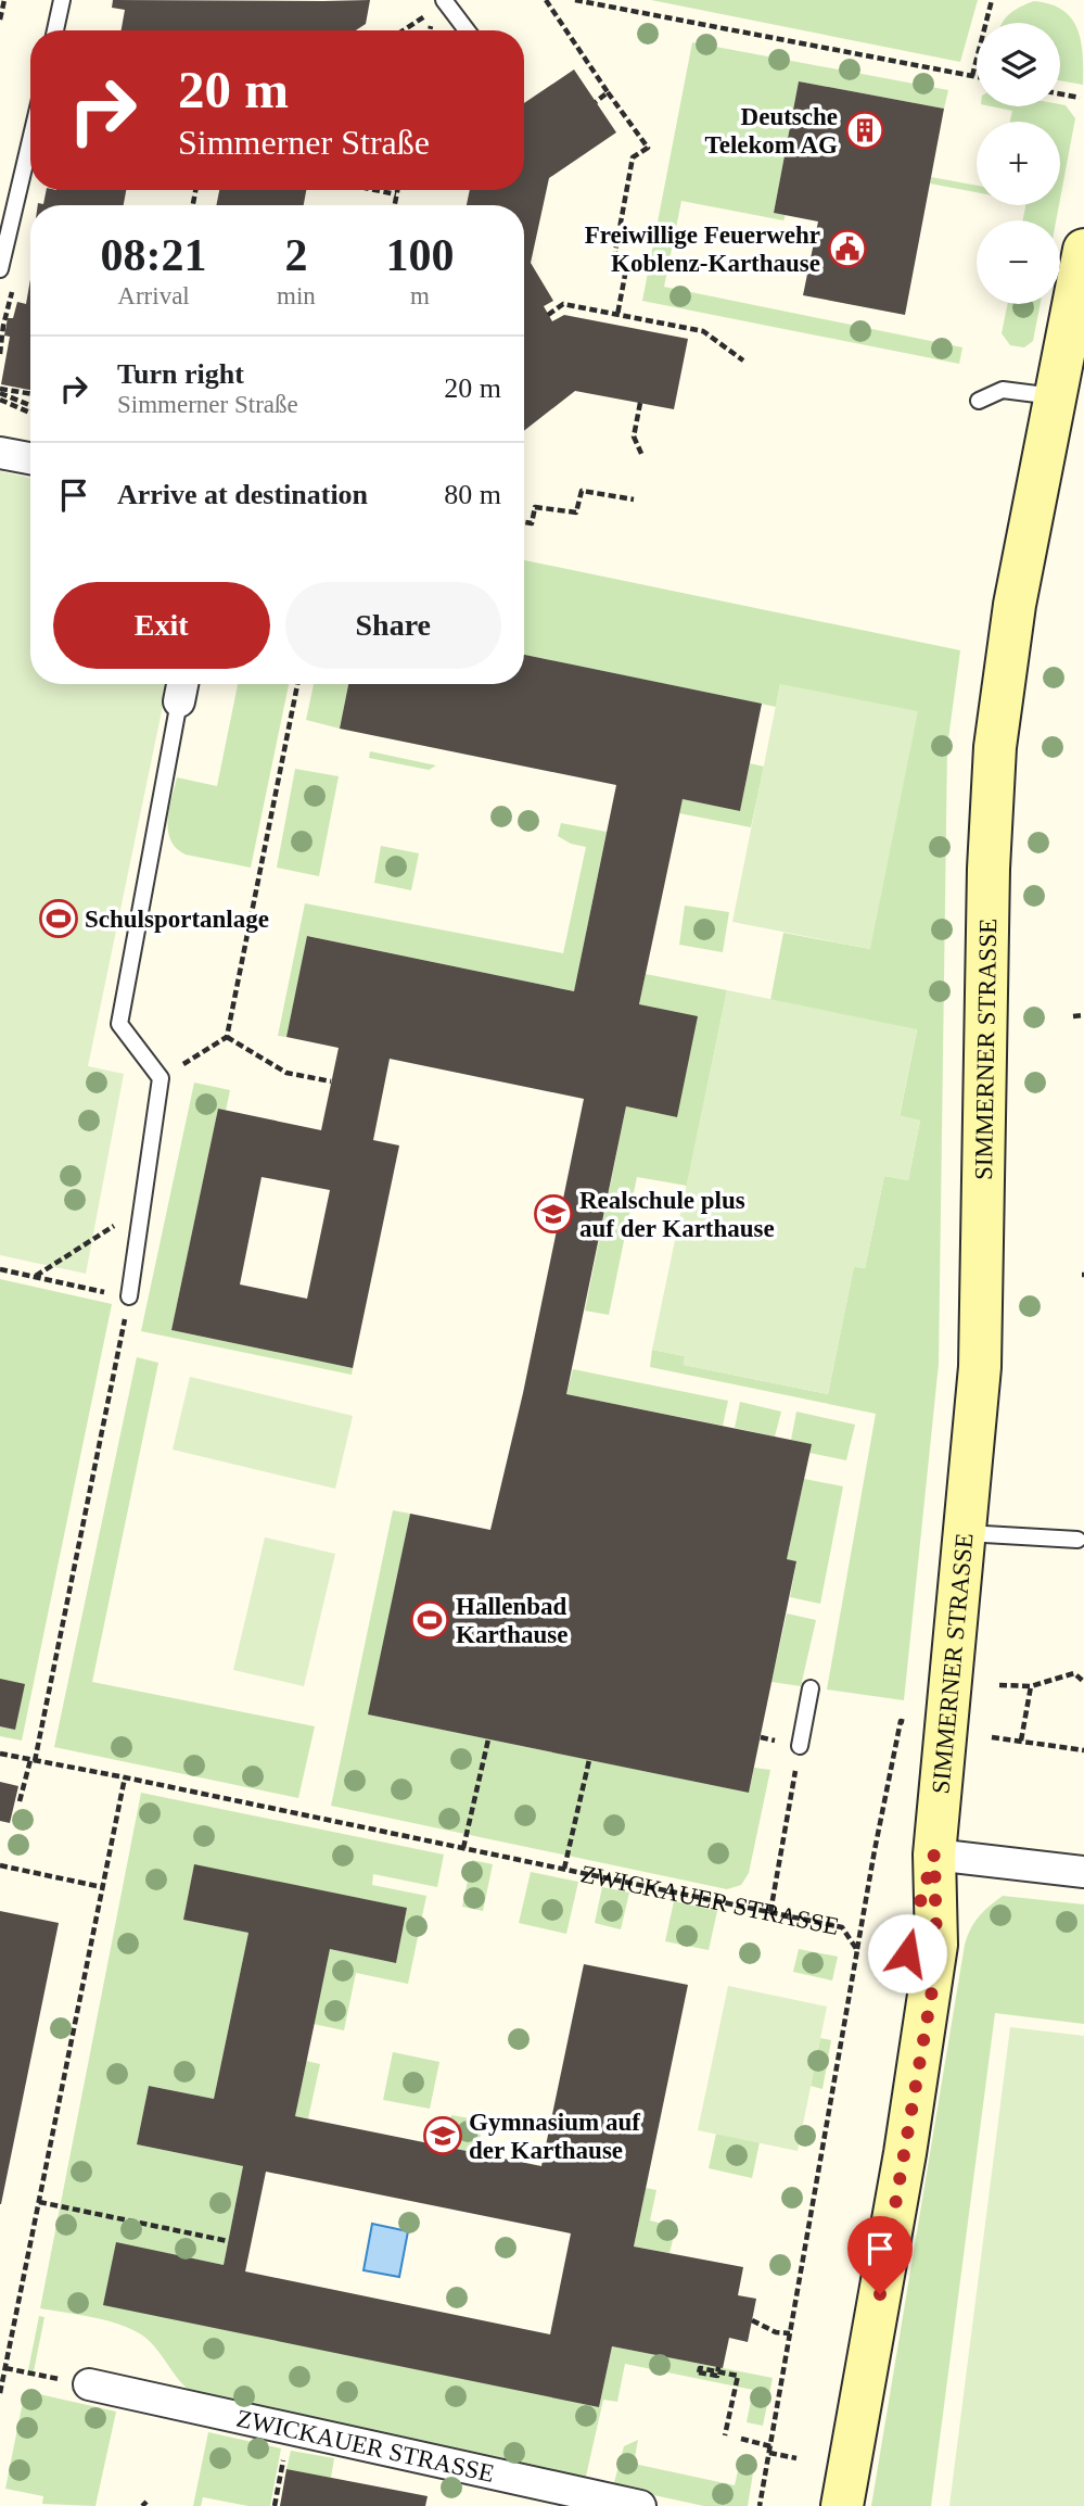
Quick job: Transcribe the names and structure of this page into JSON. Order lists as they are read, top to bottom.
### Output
{
  "streets": {
    "street": ["SIMMERNER STRASSE", "ZWICKAUER STRASSE"]
  },
  "places": {
    "building": ["Deutsche Telekom AG"],
    "public building": ["Freiwillige Feuerwehr Koblenz-Karthause"],
    "sports": ["Schulsportanlage", "Hallenbad Karthause"],
    "school or university": ["Realschule plus auf der Karthause", "Gymnasium auf der Karthause"]
  },
  "page": {
    "map_buttons": ["+", "−"],
    "turn": ["20 m", "Simmerner Straße"],
    "eta": [
      "08:21",
      "Arrival",
      "2",
      "min",
      "100",
      "m"
    ],
    "list": [
      {
        "name": "Turn right",
        "note": "Simmerner Straße",
        "value": "20 m"
      },
      {
        "name": "Arrive at destination",
        "value": "80 m"
      }
    ],
    "buttons": ["Exit", "Share"]
  }
}
